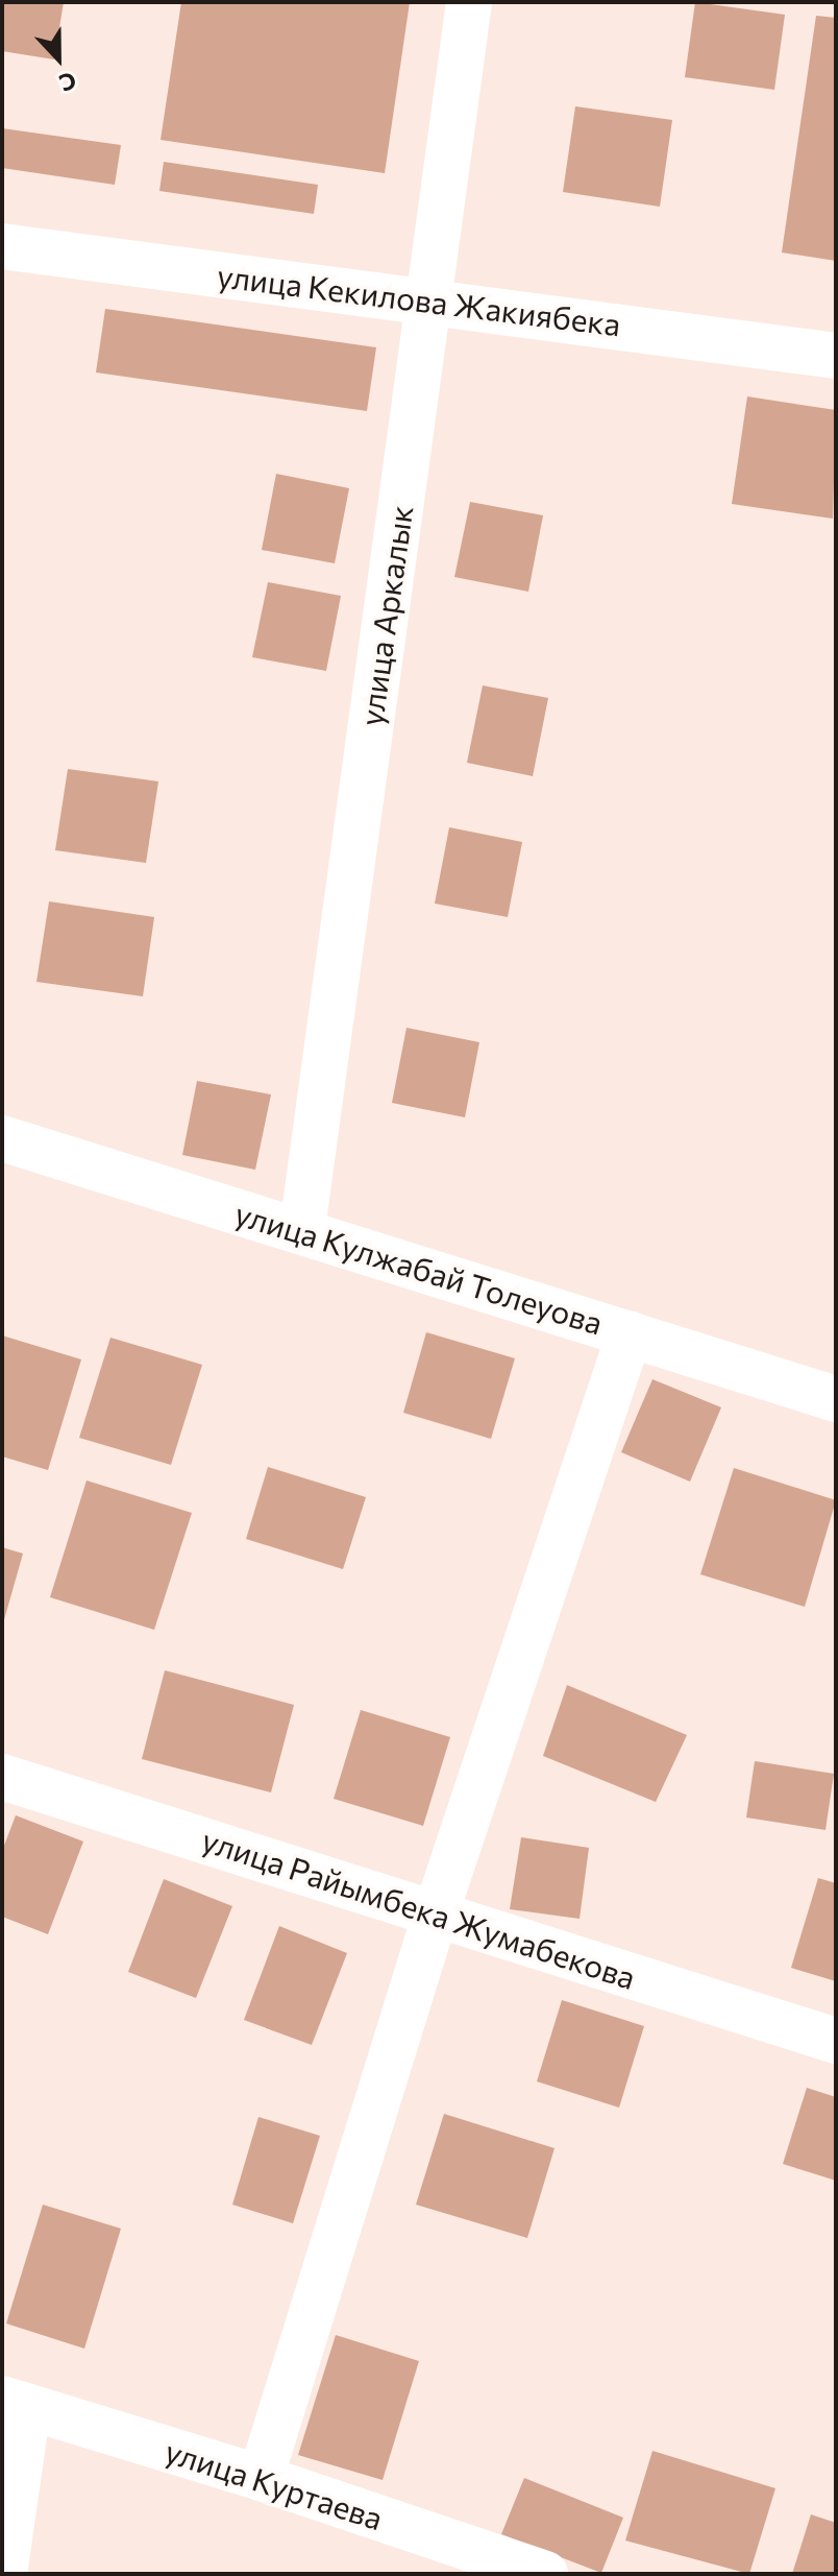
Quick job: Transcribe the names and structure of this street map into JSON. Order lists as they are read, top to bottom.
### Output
{
  "streets": {
    "street": [
      "улица Кекилова Жакиябека",
      "улица Аркалык",
      "улица Кулжабай Толеуова",
      "улица Райымбека Жумабекова",
      "улица Куртаева"
    ]
  },
  "crossings": [
    ["улица Кекилова Жакиябека", "улица Аркалык"],
    ["улица Аркалык", "улица Кулжабай Толеуова"]
  ],
  "north": "bottom"
}
